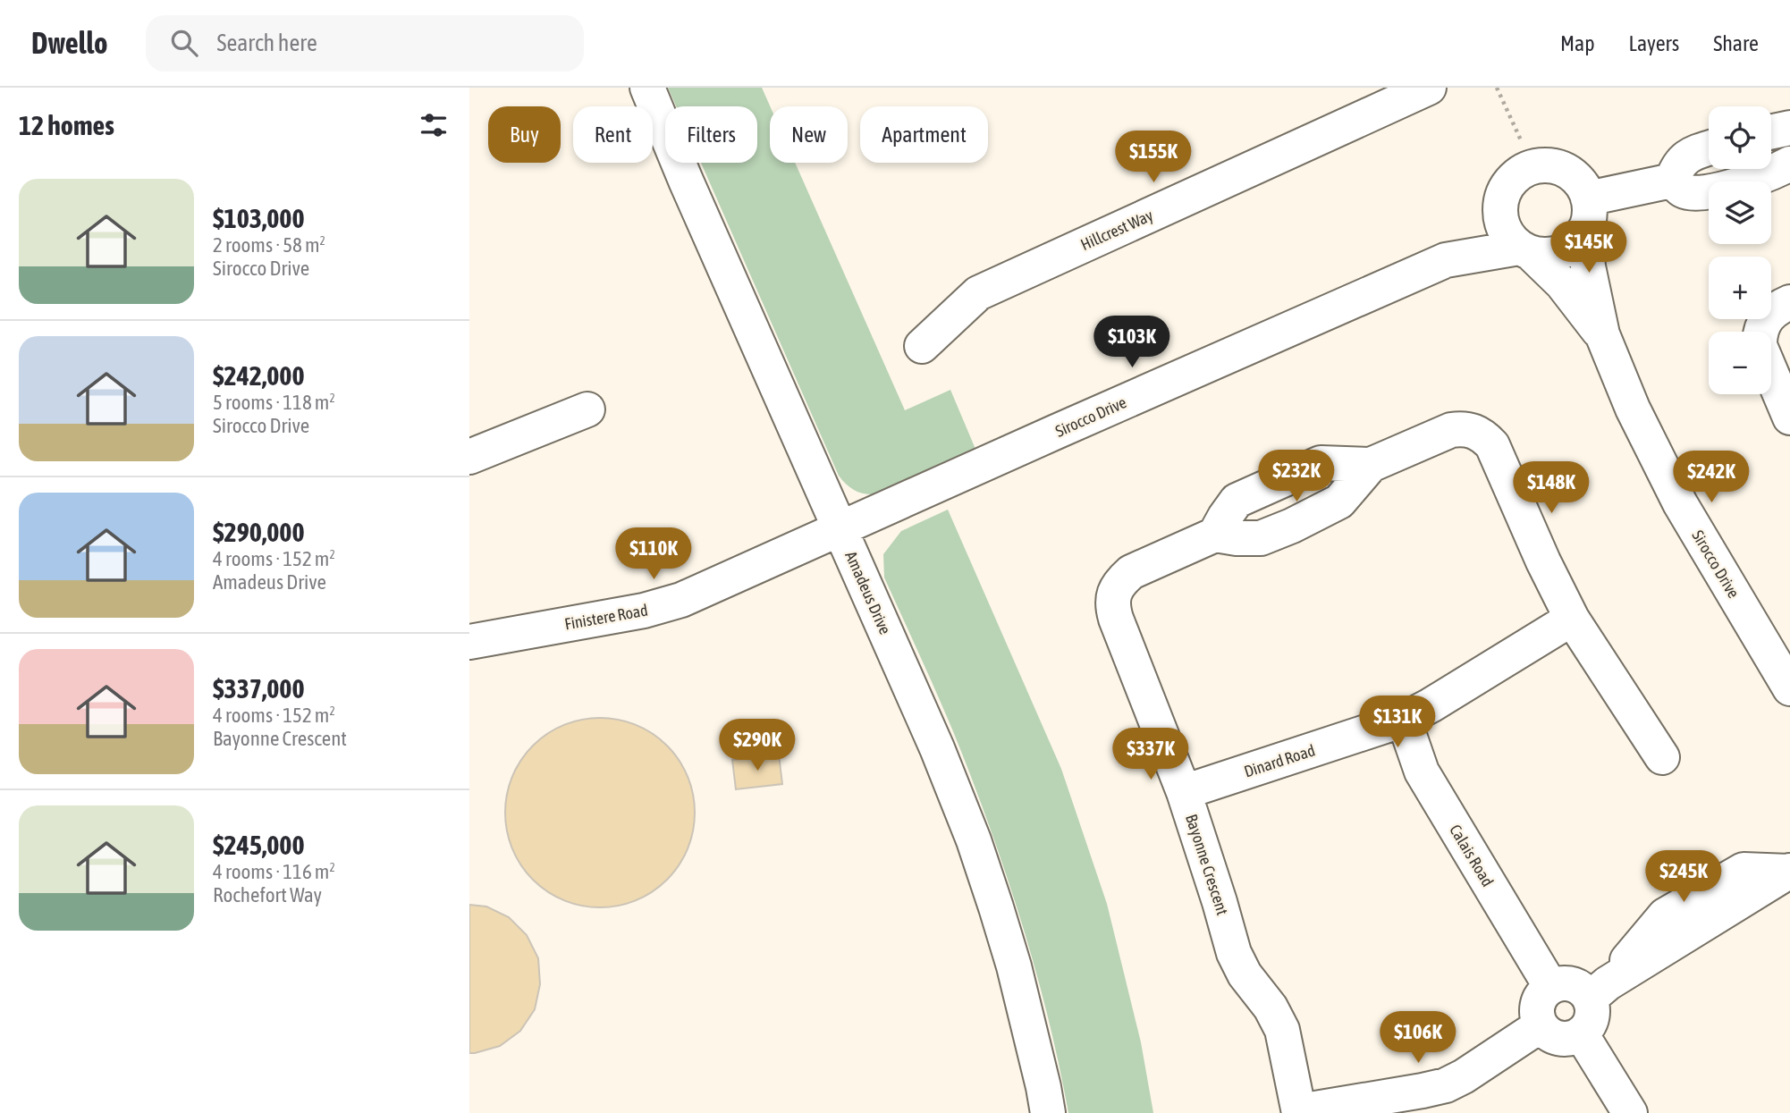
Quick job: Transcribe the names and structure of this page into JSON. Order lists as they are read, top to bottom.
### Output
{
  "streets": {
    "street": [
      "Hillcrest Way",
      "Sirocco Drive",
      "Amadeus Drive",
      "Finistere Road",
      "Dinard Road",
      "Calais Road",
      "Bayonne Crescent"
    ]
  },
  "crossings": [
    ["Sirocco Drive", "Amadeus Drive"],
    ["Sirocco Drive", "Finistere Road"],
    ["Amadeus Drive", "Finistere Road"],
    ["Dinard Road", "Calais Road"],
    ["Dinard Road", "Bayonne Crescent"]
  ],
  "page": {
    "header": "Dwello",
    "search": "Search here",
    "nav": ["Map", "Layers", "Share"],
    "heading": "12 homes",
    "map_buttons": ["+", "−"],
    "chip": [
      "Buy",
      "Rent",
      "Filters",
      "New",
      "Apartment"
    ],
    "price": [
      "$155K",
      "$145K",
      "$103K",
      "$232K",
      "$242K",
      "$148K",
      "$110K",
      "$131K",
      "$290K",
      "$337K",
      "$245K",
      "$106K"
    ],
    "list": [
      {
        "name": "$103,000",
        "note": "2 rooms · 58 m² · Sirocco Drive"
      },
      {
        "name": "$242,000",
        "note": "5 rooms · 118 m² · Sirocco Drive"
      },
      {
        "name": "$290,000",
        "note": "4 rooms · 152 m² · Amadeus Drive"
      },
      {
        "name": "$337,000",
        "note": "4 rooms · 152 m² · Bayonne Crescent"
      },
      {
        "name": "$245,000",
        "note": "4 rooms · 116 m² · Rochefort Way"
      }
    ]
  }
}
